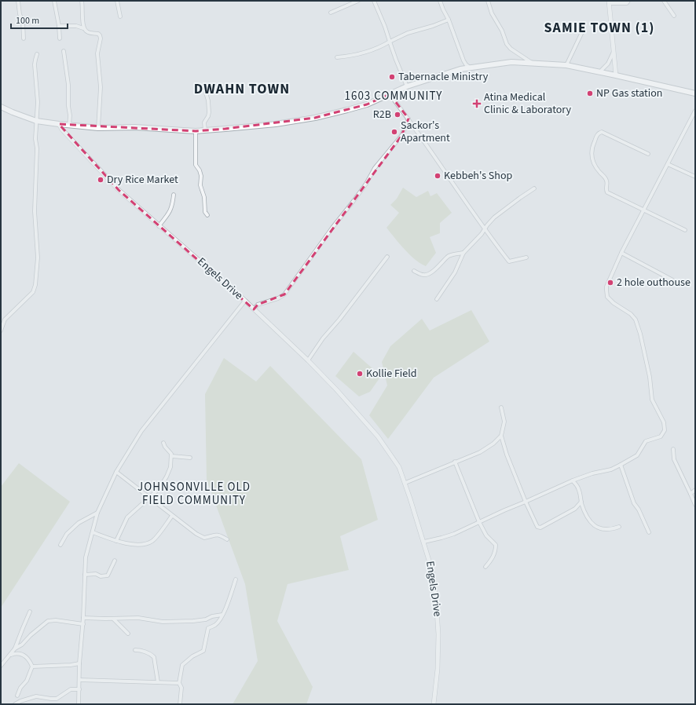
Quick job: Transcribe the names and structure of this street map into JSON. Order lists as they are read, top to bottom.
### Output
{
  "streets": {
    "street": ["Engels Drive"]
  },
  "districts": [
    "SAMIE TOWN (1)",
    "DWAHN TOWN",
    "1603 COMMUNITY",
    "JOHNSONVILLE OLD FIELD COMMUNITY"
  ],
  "places": {
    "other": [
      "Tabernacle Ministry",
      "NP Gas station",
      "R2B",
      "Sackor's Apartment",
      "Kebbeh's Shop",
      "Dry Rice Market",
      "2 hole outhouse",
      "Kollie Field"
    ],
    "health": ["Atina Medical Clinic & Laboratory"]
  },
  "scale_bar": "100 m"
}
